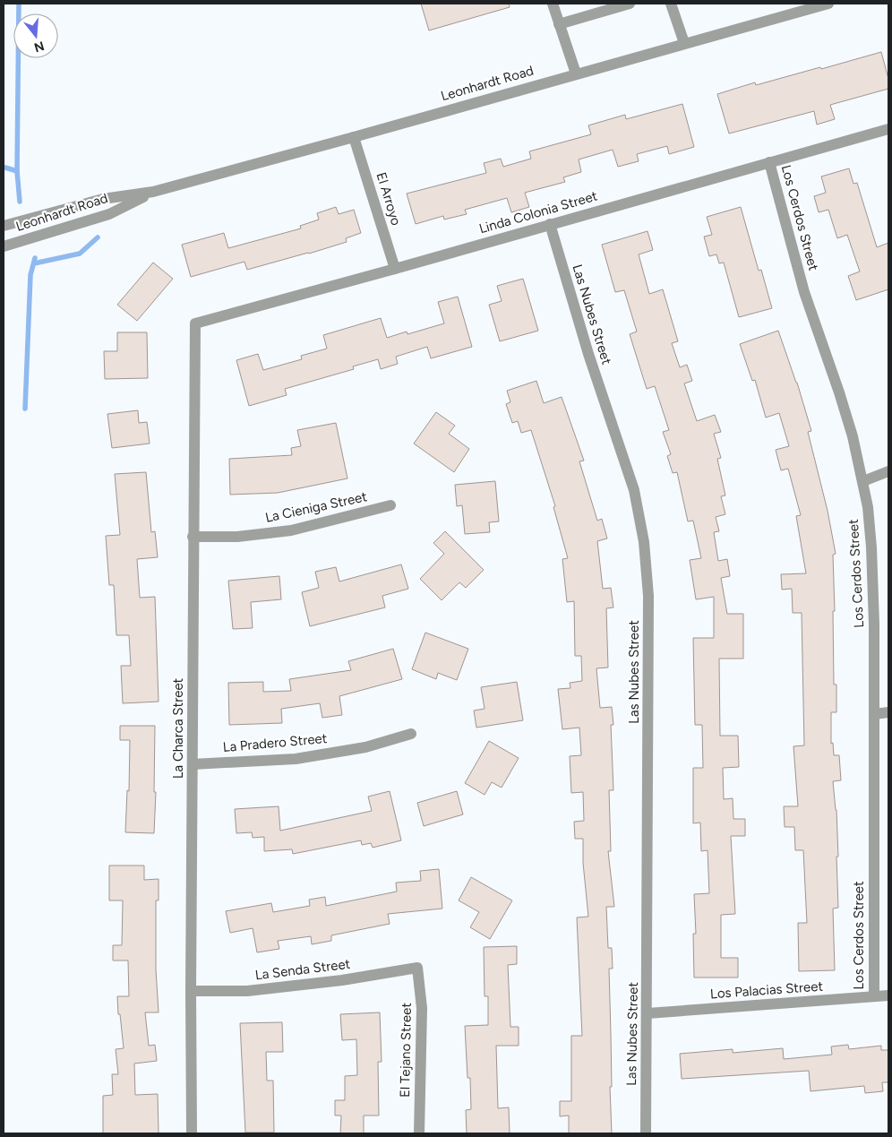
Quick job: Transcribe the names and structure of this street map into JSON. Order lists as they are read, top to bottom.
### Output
{
  "streets": {
    "street": [
      "Leonhardt Road",
      "El Arroyo",
      "Linda Colonia Street",
      "Los Cerdos Street",
      "Las Nubes Street",
      "La Cieniga Street",
      "La Charca Street",
      "La Pradero Street",
      "La Senda Street",
      "Los Palacias Street",
      "El Tejano Street"
    ]
  },
  "crossings": [
    ["Leonhardt Road", "El Arroyo"],
    ["El Arroyo", "Linda Colonia Street"],
    ["Linda Colonia Street", "Los Cerdos Street"],
    ["Linda Colonia Street", "Las Nubes Street"],
    ["Linda Colonia Street", "La Charca Street"],
    ["Los Cerdos Street", "Los Palacias Street"],
    ["Las Nubes Street", "Los Palacias Street"],
    ["La Cieniga Street", "La Charca Street"],
    ["La Charca Street", "La Pradero Street"],
    ["La Charca Street", "La Senda Street"],
    ["La Senda Street", "El Tejano Street"]
  ],
  "north": "bottom"
}
